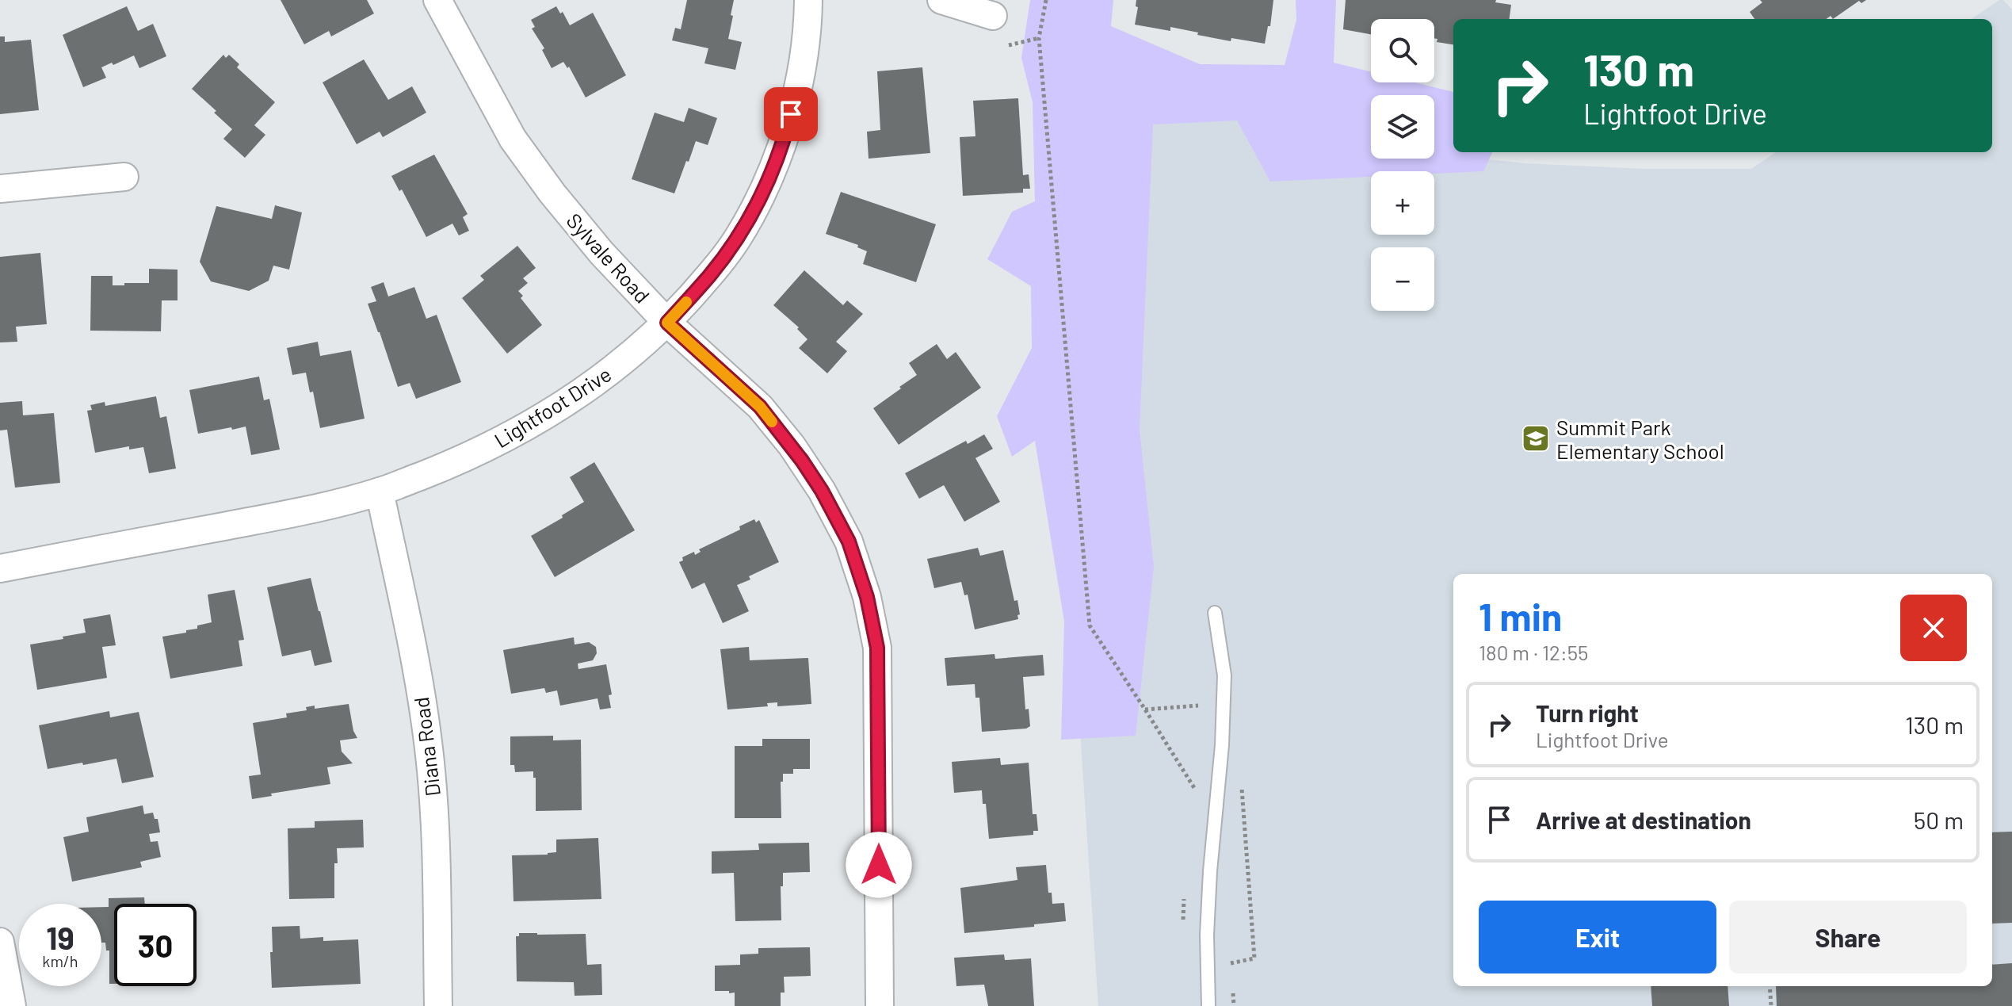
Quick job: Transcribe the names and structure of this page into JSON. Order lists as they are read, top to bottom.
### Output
{
  "streets": {
    "street": ["Sylvale Road", "Lightfoot Drive", "Diana Road"]
  },
  "crossings": [
    ["Sylvale Road", "Lightfoot Drive"],
    ["Lightfoot Drive", "Diana Road"]
  ],
  "places": {
    "school or university": ["Summit Park Elementary School"]
  },
  "page": {
    "map_buttons": ["+", "−"],
    "turn": ["130 m", "Lightfoot Drive"],
    "heading": ["1 min", "180 m · 12:55"],
    "list": [
      {
        "name": "Turn right",
        "note": "Lightfoot Drive",
        "value": "130 m"
      },
      {
        "name": "Arrive at destination",
        "value": "50 m"
      }
    ],
    "buttons": ["Exit", "Share"],
    "speed": "19 km/h",
    "limit": "30"
  }
}
